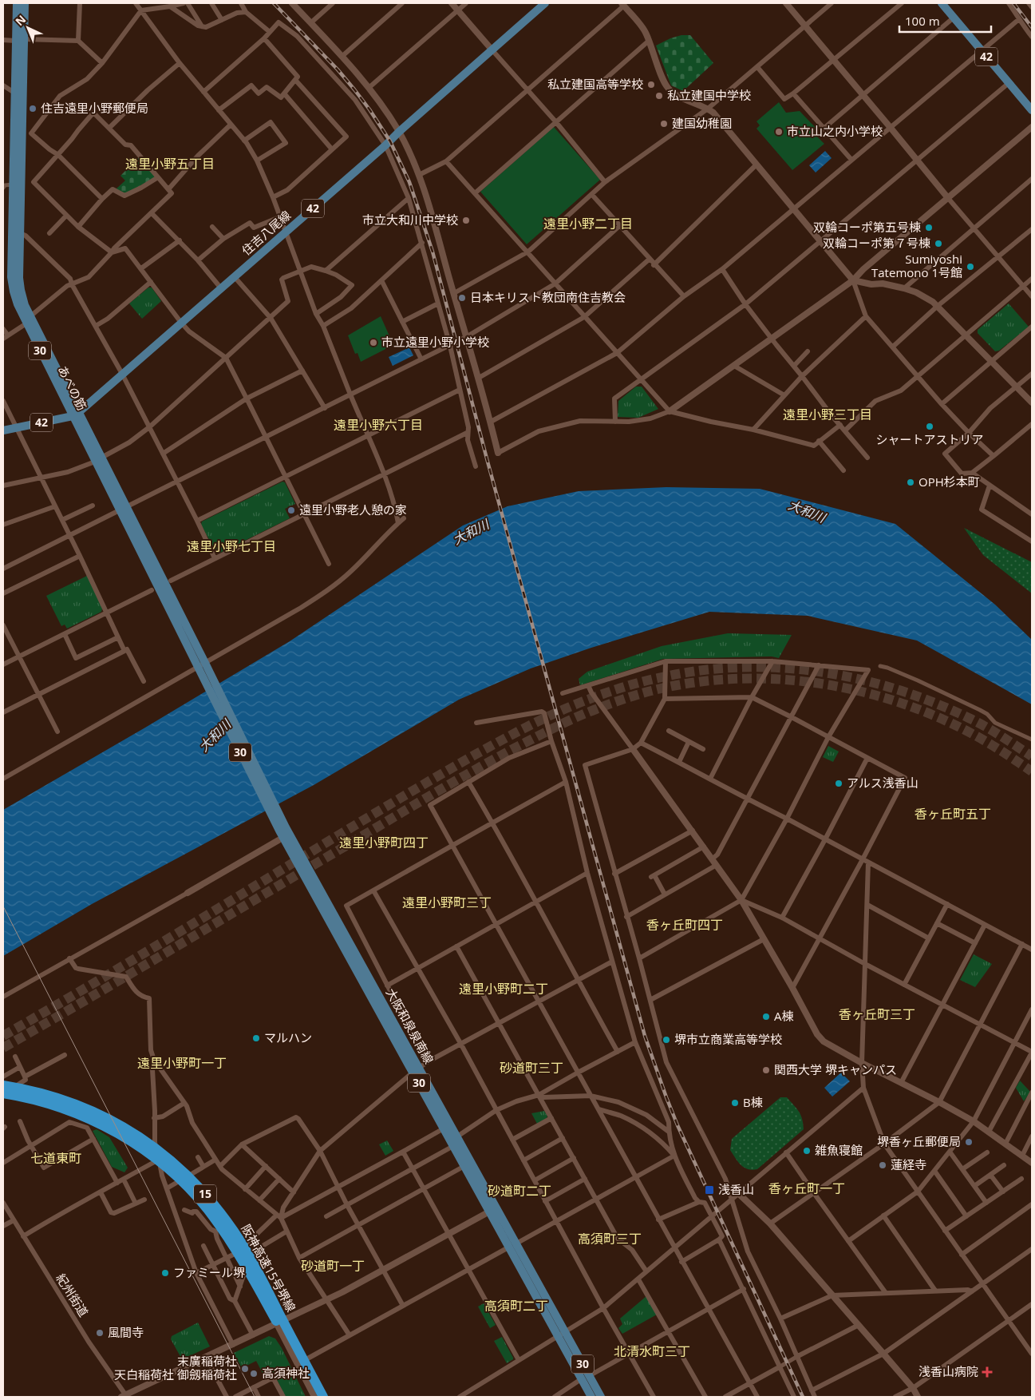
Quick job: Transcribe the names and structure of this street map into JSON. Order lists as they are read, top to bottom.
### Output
{
  "streets": {
    "highway": ["15", "阪神高速15号堺線"],
    "main road": [
      "42",
      "住吉八尾線",
      "30",
      "あべの筋",
      "大阪和泉泉南線"
    ],
    "street": ["紀州街道"]
  },
  "crossings": [
    ["住吉八尾線", "あべの筋"],
    ["あべの筋", "大阪和泉泉南線"]
  ],
  "districts": [
    "遠里小野五丁目",
    "遠里小野二丁目",
    "遠里小野三丁目",
    "遠里小野六丁目",
    "遠里小野七丁目",
    "香ヶ丘町五丁",
    "遠里小野町四丁",
    "遠里小野町三丁",
    "香ヶ丘町四丁",
    "遠里小野町二丁",
    "香ヶ丘町三丁",
    "遠里小野町一丁",
    "砂道町三丁",
    "七道東町",
    "香ヶ丘町一丁",
    "砂道町二丁",
    "高須町三丁",
    "砂道町一丁",
    "高須町二丁",
    "北清水町三丁"
  ],
  "water": ["大和川"],
  "places": {
    "other": [
      "私立建国高等学校",
      "私立建国中学校",
      "住吉遠里小野郵便局",
      "建国幼稚園",
      "市立山之内小学校",
      "市立大和川中学校",
      "双輪コーポ第五号棟",
      "双輪コーポ第７号棟",
      "Sumiyoshi Tatemono 1号館",
      "日本キリスト教団南住吉教会",
      "市立遠里小野小学校",
      "シャートアストリア",
      "OPH杉本町",
      "遠里小野老人憩の家",
      "アルス浅香山",
      "A棟",
      "マルハン",
      "堺市立商業高等学校",
      "関西大学 堺キャンパス",
      "B棟",
      "堺香ヶ丘郵便局",
      "雑魚寝館",
      "蓮経寺",
      "ファミール堺",
      "風間寺",
      "末廣稲荷社 天白稲荷社 御劔稲荷社",
      "高須神社"
    ],
    "transit": ["浅香山"],
    "health": ["浅香山病院"]
  },
  "scale_bar": "100 m",
  "north": "top left"
}
